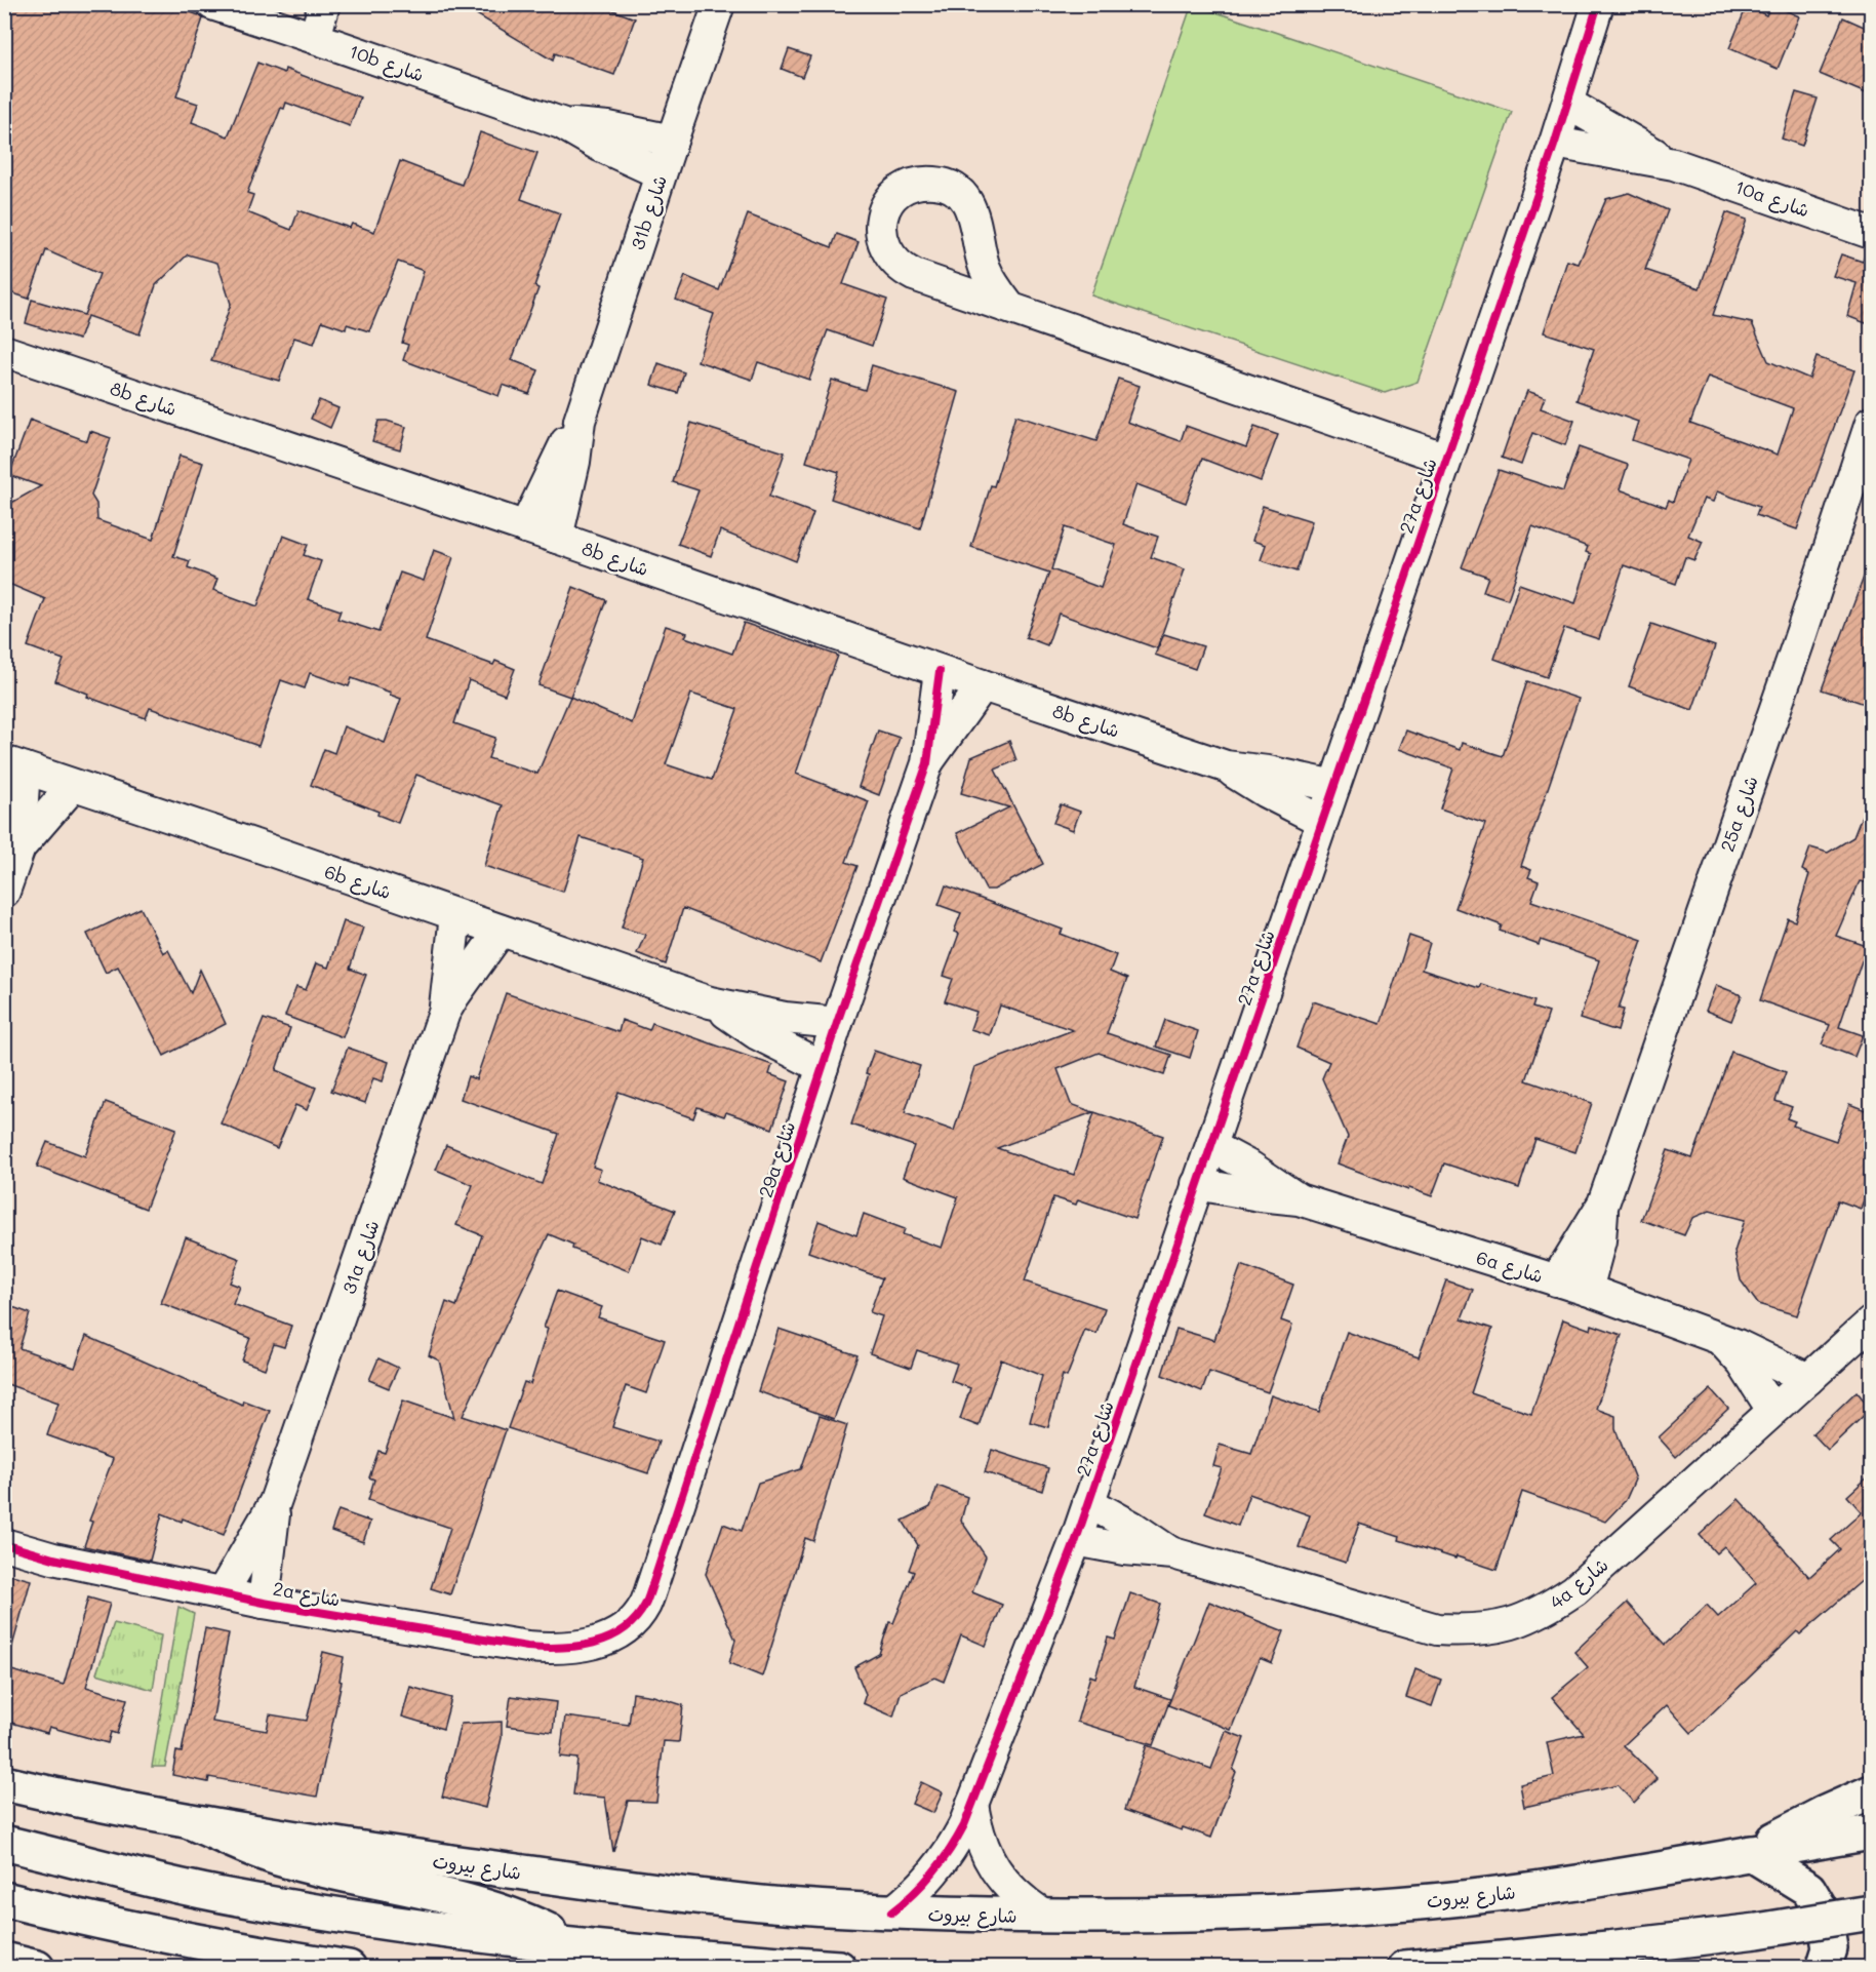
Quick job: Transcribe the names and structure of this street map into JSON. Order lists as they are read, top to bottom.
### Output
{
  "streets": {
    "main road": ["شارع بيروت"],
    "street": [
      "10b شارع",
      "10a شارع",
      "31b شارع",
      "8b شارع",
      "27a شارع",
      "25a شارع",
      "6b شارع",
      "29a شارع",
      "31a شارع",
      "6a شارع",
      "4a شارع",
      "2a شارع"
    ]
  },
  "crossings": [
    ["10b شارع", "31b شارع"],
    ["10a شارع", "27a شارع"],
    ["31b شارع", "8b شارع"],
    ["8b شارع", "27a شارع"],
    ["8b شارع", "29a شارع"],
    ["27a شارع", "6a شارع"],
    ["27a شارع", "4a شارع"],
    ["27a شارع", "شارع بيروت"],
    ["25a شارع", "6a شارع"],
    ["6b شارع", "29a شارع"],
    ["6b شارع", "31a شارع"],
    ["29a شارع", "2a شارع"],
    ["31a شارع", "2a شارع"],
    ["6a شارع", "4a شارع"]
  ]
}
